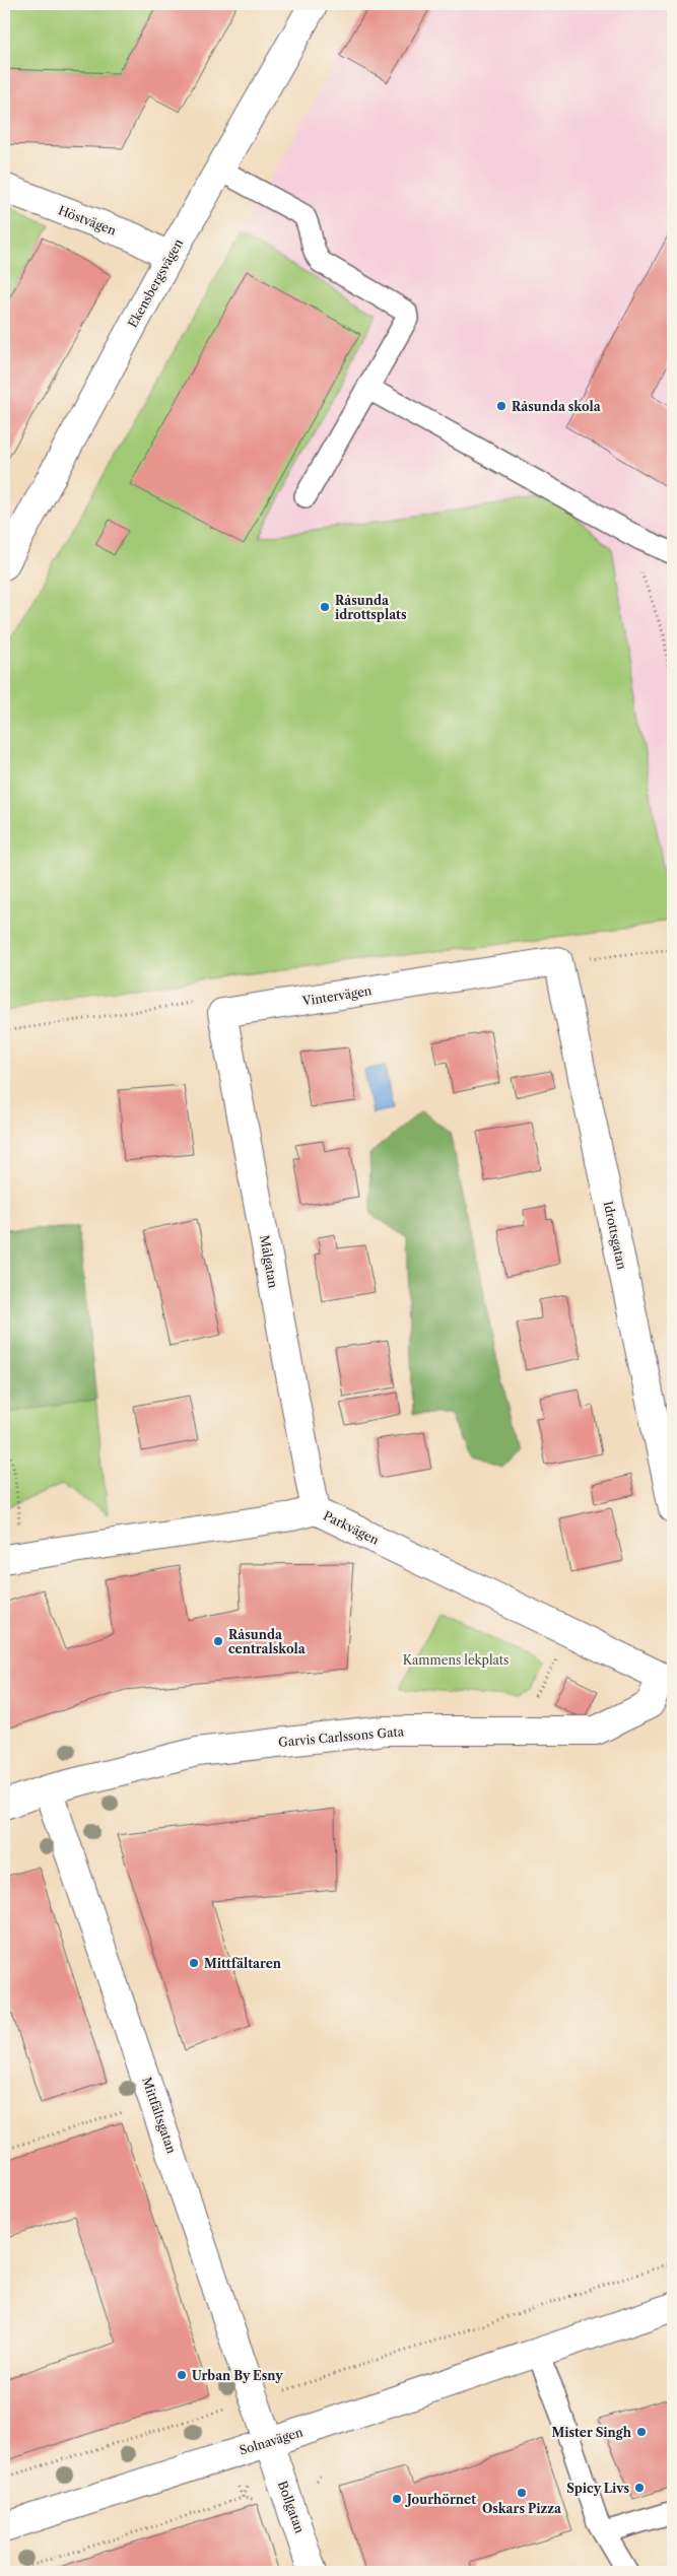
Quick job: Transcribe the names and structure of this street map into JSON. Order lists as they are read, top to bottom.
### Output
{
  "streets": {
    "street": [
      "Höstvägen",
      "Ekensbergsvägen",
      "Vintervägen",
      "Idrottsgatan",
      "Målgatan",
      "Parkvägen",
      "Garvis Carlssons Gata",
      "Mittfältsgatan",
      "Solnavägen",
      "Bollgatan"
    ]
  },
  "crossings": [
    ["Höstvägen", "Ekensbergsvägen"],
    ["Vintervägen", "Idrottsgatan"],
    ["Vintervägen", "Målgatan"],
    ["Målgatan", "Parkvägen"],
    ["Parkvägen", "Garvis Carlssons Gata"],
    ["Garvis Carlssons Gata", "Mittfältsgatan"],
    ["Mittfältsgatan", "Solnavägen"],
    ["Mittfältsgatan", "Bollgatan"],
    ["Solnavägen", "Bollgatan"]
  ],
  "parks": ["Kammens lekplats"],
  "places": [
    "Råsunda skola",
    "Råsunda idrottsplats",
    "Råsunda centralskola",
    "Mittfältaren",
    "Urban By Esny",
    "Mister Singh",
    "Spicy Livs",
    "Oskars Pizza",
    "Jourhörnet"
  ]
}
